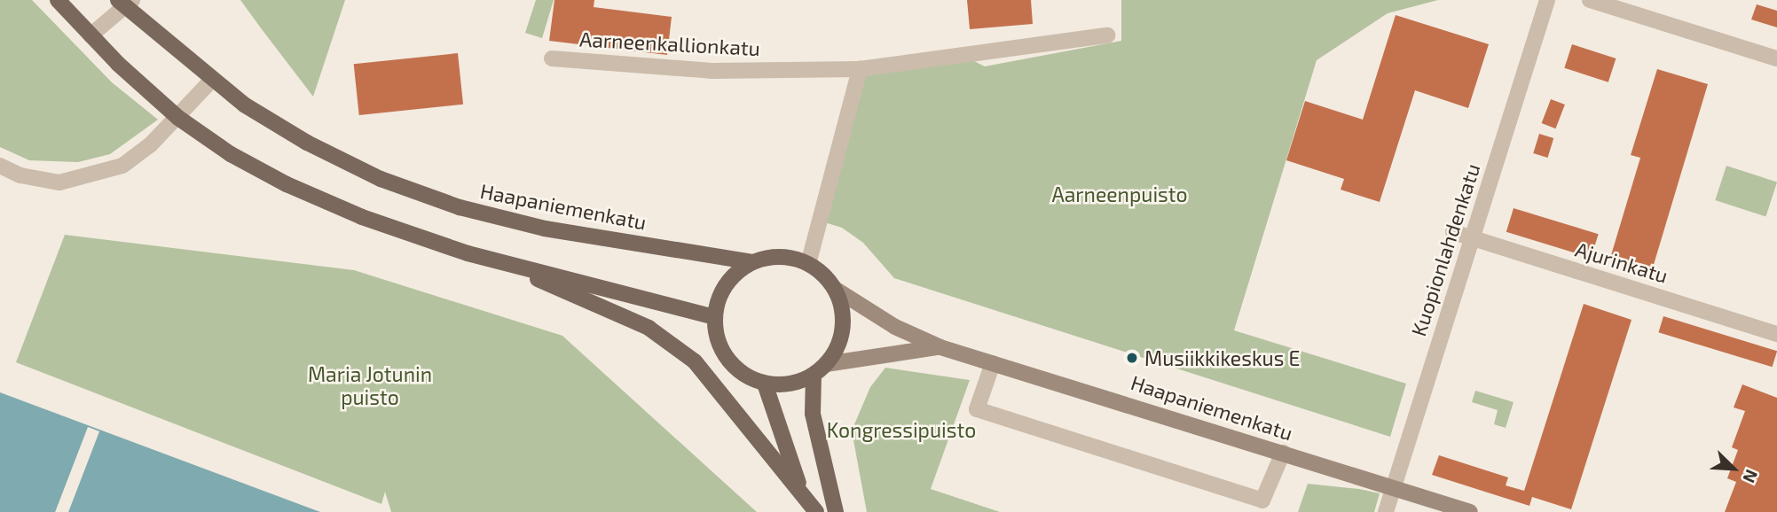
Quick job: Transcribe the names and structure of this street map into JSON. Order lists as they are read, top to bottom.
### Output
{
  "streets": {
    "main road": ["Haapaniemenkatu"],
    "street": ["Aarneenkallionkatu", "Kuopionlahdenkatu", "Ajurinkatu"]
  },
  "crossings": [
    ["Haapaniemenkatu", "Kuopionlahdenkatu"],
    ["Kuopionlahdenkatu", "Ajurinkatu"]
  ],
  "parks": ["Aarneenpuisto", "Maria Jotunin puisto", "Kongressipuisto"],
  "places": ["Musiikkikeskus E"],
  "north": "bottom right"
}
